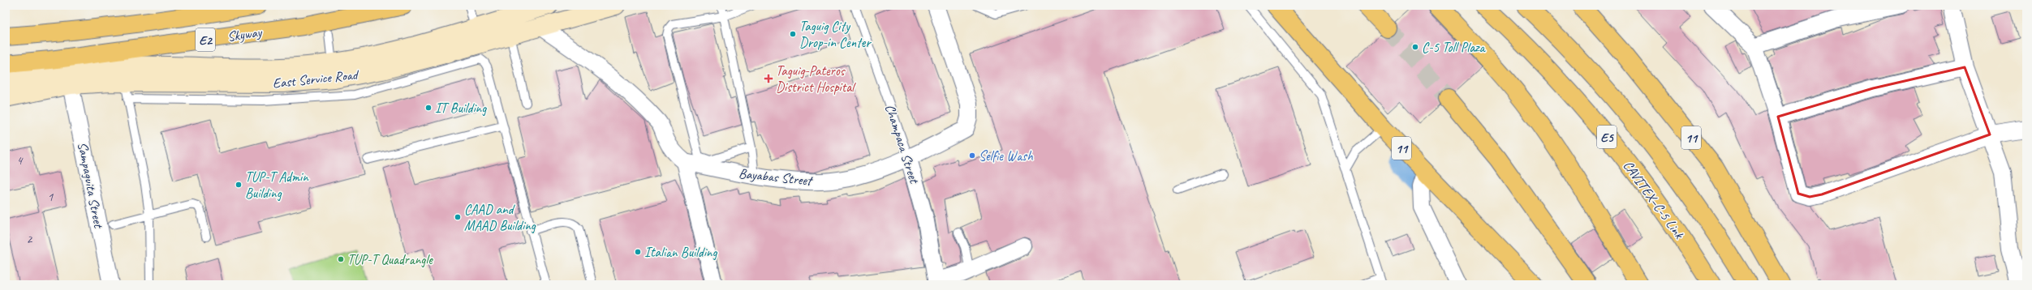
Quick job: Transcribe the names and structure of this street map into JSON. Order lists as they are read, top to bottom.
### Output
{
  "streets": {
    "main road": [
      "Skyway",
      "E2",
      "East Service Road",
      "E5",
      "11",
      "CAVITEX–C-5 Link"
    ],
    "street": ["Champaca Street", "Bayabas Street", "Sampaguita Street"]
  },
  "crossings": [
    ["East Service Road", "Sampaguita Street"],
    ["Champaca Street", "Bayabas Street"]
  ],
  "places": {
    "other": [
      "Taguig City Drop-in Center",
      "C-5 Toll Plaza",
      "IT Building",
      "Selfie Wash",
      "TUP-T Admin Building",
      "CAAD and MAAD Building",
      "Italian Building",
      "TUP-T Quadrangle"
    ],
    "health": ["Taguig-Pateros District Hospital"]
  },
  "house_numbers": ["4", "1", "2"]
}
